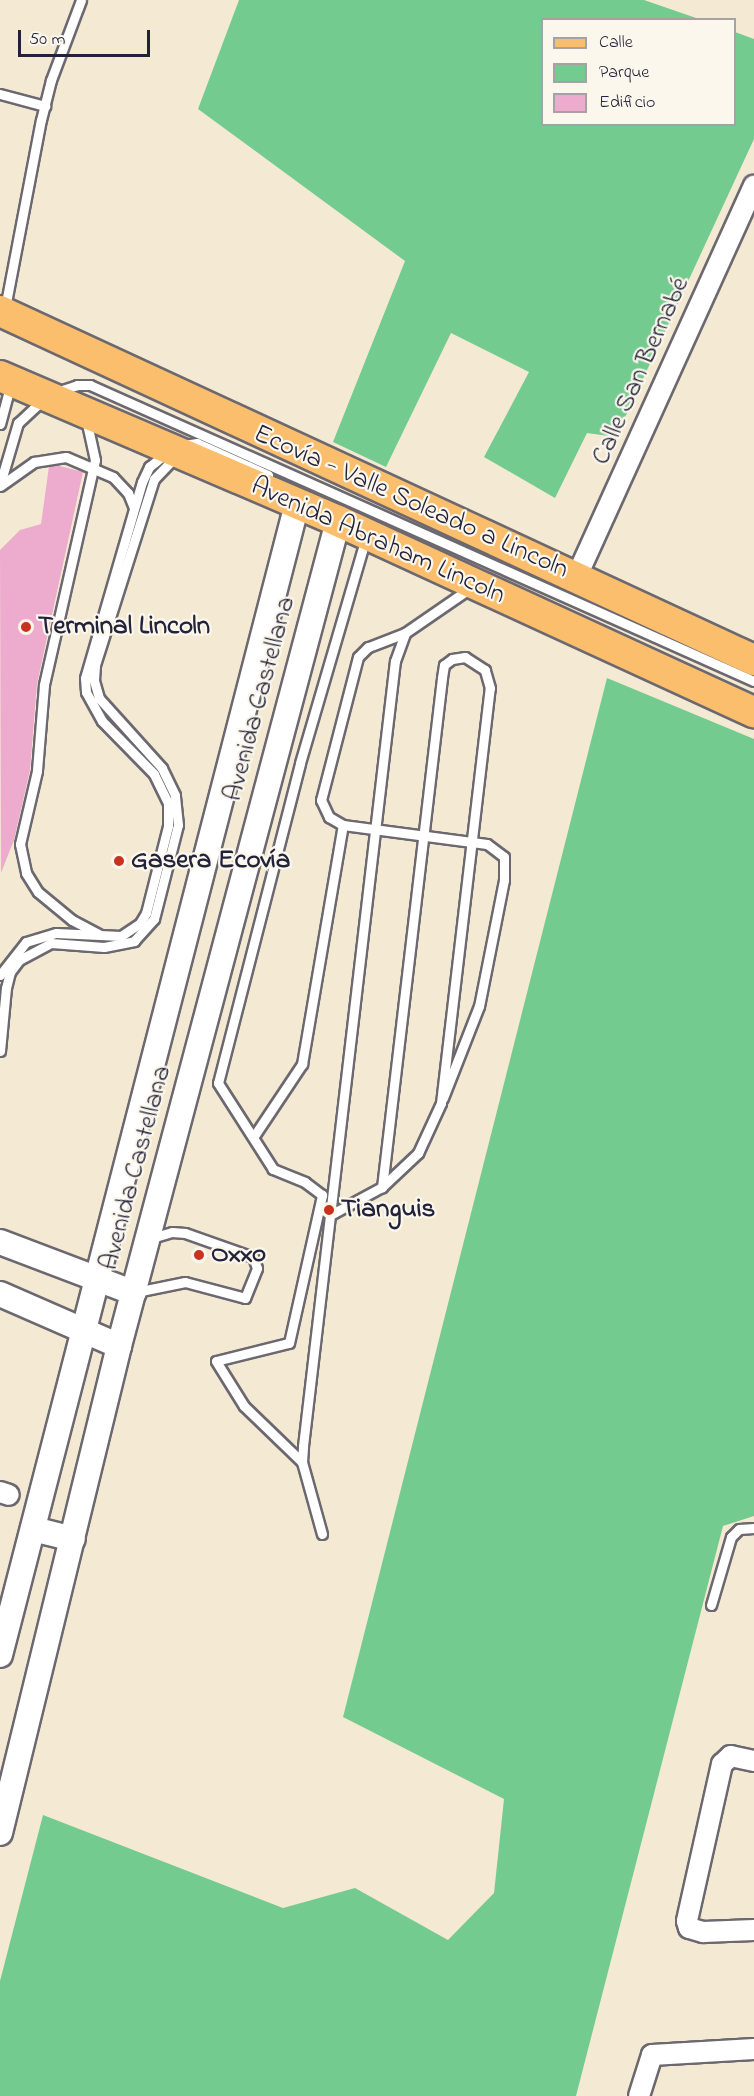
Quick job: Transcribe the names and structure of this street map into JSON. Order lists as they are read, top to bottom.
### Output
{
  "streets": {
    "main road": ["Avenida Abraham Lincoln"],
    "street": ["Calle San Bernabé", "Avenida Castellana"],
    "lane": ["Ecovía - Valle Soleado a Lincoln"]
  },
  "crossings": [
    ["Ecovía - Valle Soleado a Lincoln", "Avenida Abraham Lincoln"],
    ["Avenida Abraham Lincoln", "Avenida Castellana"]
  ],
  "places": [
    "Terminal Lincoln",
    "Gasera Ecovía",
    "Tianguis",
    "Oxxo"
  ],
  "legend": ["Calle", "Parque", "Edificio"],
  "scale_bar": "50 m"
}
